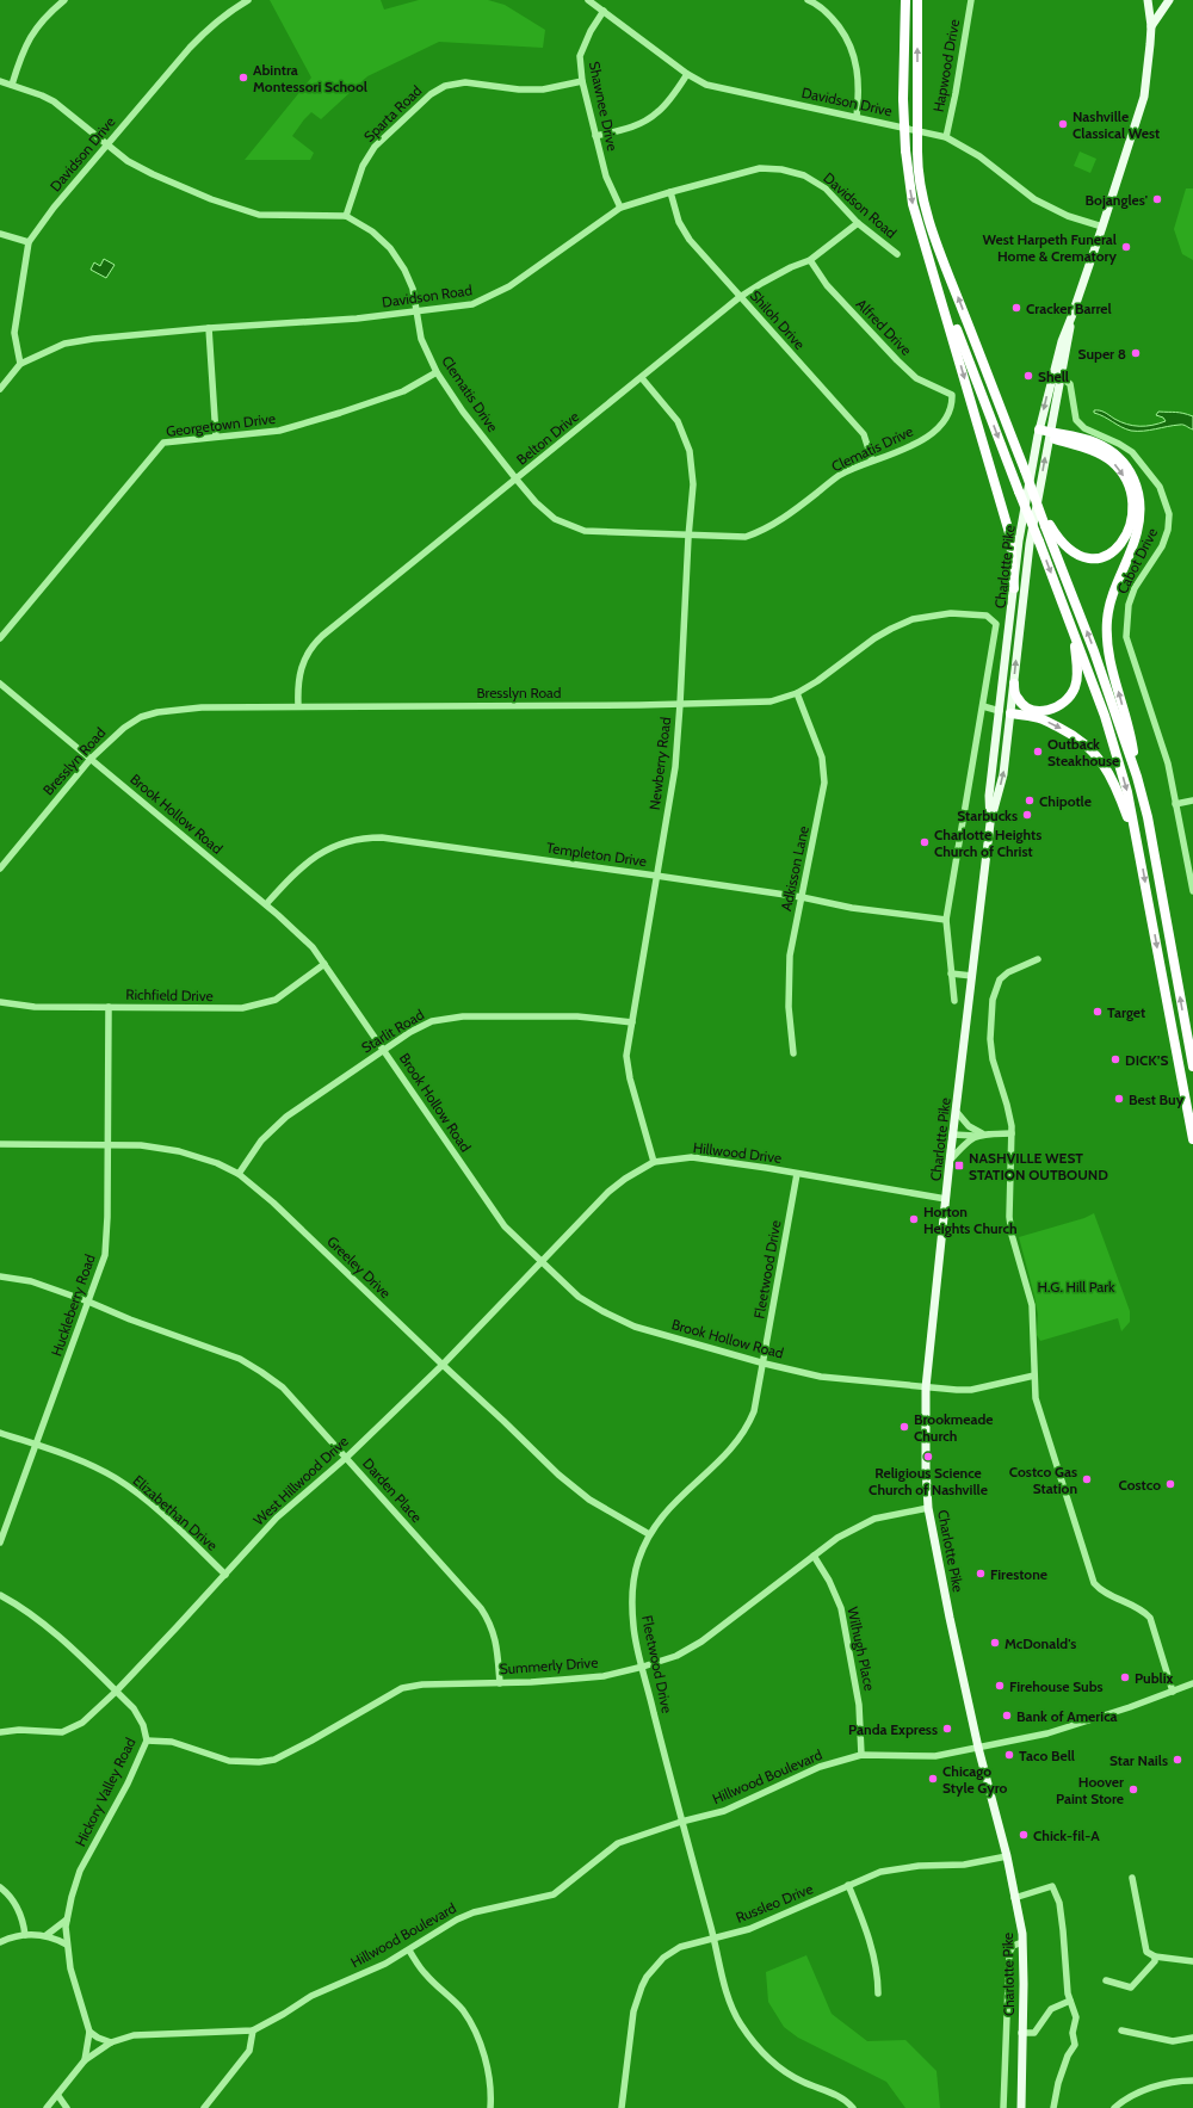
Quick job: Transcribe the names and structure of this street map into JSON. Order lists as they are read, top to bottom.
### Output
{
  "streets": {
    "main road": ["Charlotte Pike"],
    "street": [
      "Hapwood Drive",
      "Davidson Drive",
      "Shawnee Drive",
      "Sparta Road",
      "Davidson Road",
      "Shiloh Drive",
      "Alfred Drive",
      "Clematis Drive",
      "Georgetown Drive",
      "Belton Drive",
      "Cabot Drive",
      "Bresslyn Road",
      "Newberry Road",
      "Brook Hollow Road",
      "Templeton Drive",
      "Adkisson Lane",
      "Richfield Drive",
      "Starlit Road",
      "Hillwood Drive",
      "Greeley Drive",
      "Fleetwood Drive",
      "Huckleberry Road",
      "West Hillwood Drive",
      "Darden Place",
      "Elizabethan Drive",
      "Wilhugh Place",
      "Summerly Drive",
      "Hillwood Boulevard",
      "Hickory Valley Road",
      "Russleo Drive"
    ]
  },
  "crossings": [
    ["Hapwood Drive", "Davidson Drive"],
    ["Davidson Drive", "Shawnee Drive"],
    ["Davidson Drive", "Davidson Road"],
    ["Davidson Drive", "Clematis Drive"],
    ["Davidson Drive", "Charlotte Pike"],
    ["Shawnee Drive", "Sparta Road"],
    ["Shawnee Drive", "Davidson Road"],
    ["Sparta Road", "Clematis Drive"],
    ["Davidson Road", "Shiloh Drive"],
    ["Davidson Road", "Clematis Drive"],
    ["Davidson Road", "Belton Drive"],
    ["Shiloh Drive", "Clematis Drive"],
    ["Shiloh Drive", "Belton Drive"],
    ["Alfred Drive", "Clematis Drive"],
    ["Alfred Drive", "Belton Drive"],
    ["Clematis Drive", "Georgetown Drive"],
    ["Clematis Drive", "Belton Drive"],
    ["Clematis Drive", "Newberry Road"],
    ["Belton Drive", "Bresslyn Road"],
    ["Belton Drive", "Newberry Road"],
    ["Cabot Drive", "Charlotte Pike"],
    ["Charlotte Pike", "Brook Hollow Road"],
    ["Charlotte Pike", "Summerly Drive"],
    ["Charlotte Pike", "Hillwood Boulevard"],
    ["Charlotte Pike", "Russleo Drive"],
    ["Bresslyn Road", "Newberry Road"],
    ["Bresslyn Road", "Brook Hollow Road"],
    ["Bresslyn Road", "Adkisson Lane"],
    ["Newberry Road", "Templeton Drive"],
    ["Newberry Road", "Starlit Road"],
    ["Newberry Road", "Hillwood Drive"],
    ["Brook Hollow Road", "Templeton Drive"],
    ["Brook Hollow Road", "Richfield Drive"],
    ["Brook Hollow Road", "Starlit Road"],
    ["Brook Hollow Road", "Hillwood Drive"],
    ["Brook Hollow Road", "Fleetwood Drive"],
    ["Brook Hollow Road", "West Hillwood Drive"],
    ["Templeton Drive", "Adkisson Lane"],
    ["Richfield Drive", "Huckleberry Road"],
    ["Starlit Road", "Greeley Drive"],
    ["Hillwood Drive", "Fleetwood Drive"],
    ["Hillwood Drive", "West Hillwood Drive"],
    ["Greeley Drive", "Fleetwood Drive"],
    ["Greeley Drive", "Huckleberry Road"],
    ["Greeley Drive", "West Hillwood Drive"],
    ["Fleetwood Drive", "Summerly Drive"],
    ["Fleetwood Drive", "Hillwood Boulevard"],
    ["Fleetwood Drive", "Russleo Drive"],
    ["Huckleberry Road", "Darden Place"],
    ["Huckleberry Road", "Elizabethan Drive"],
    ["West Hillwood Drive", "Darden Place"],
    ["West Hillwood Drive", "Elizabethan Drive"],
    ["West Hillwood Drive", "Hickory Valley Road"],
    ["Darden Place", "Summerly Drive"],
    ["Wilhugh Place", "Summerly Drive"],
    ["Wilhugh Place", "Hillwood Boulevard"],
    ["Summerly Drive", "Hickory Valley Road"],
    ["Hillwood Boulevard", "Hickory Valley Road"]
  ],
  "parks": ["H.G. Hill Park"],
  "places": {
    "other": [
      "Abintra Montessori School",
      "Nashville Classical West",
      "Bojangles'",
      "West Harpeth Funeral Home & Crematory",
      "Cracker Barrel",
      "Super 8",
      "Shell",
      "Outback Steakhouse",
      "Chipotle",
      "Starbucks",
      "Charlotte Heights Church of Christ",
      "Target",
      "DICK’S",
      "Best Buy",
      "Horton Heights Church",
      "Brookmeade Church",
      "Religious Science Church of Nashville",
      "Costco Gas Station",
      "Costco",
      "Firestone",
      "McDonald's",
      "Publix",
      "Firehouse Subs",
      "Bank of America",
      "Panda Express",
      "Taco Bell",
      "Star Nails",
      "Chicago Style Gyro",
      "Hoover Paint Store",
      "Chick-fil-A"
    ],
    "transit": ["NASHVILLE WEST STATION OUTBOUND"]
  }
}
